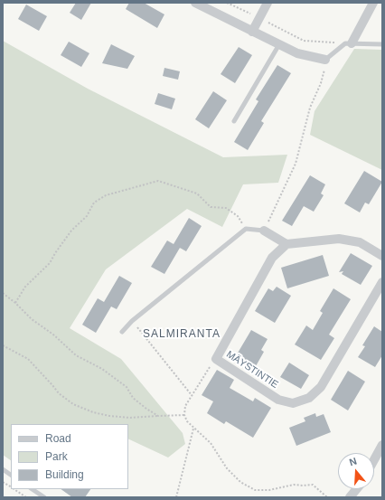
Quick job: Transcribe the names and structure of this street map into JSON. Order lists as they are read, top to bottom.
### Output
{
  "streets": {
    "street": ["MÄYSTINTIE"]
  },
  "districts": ["SALMIRANTA"],
  "legend": ["Road", "Park", "Building"],
  "north": "top"
}
